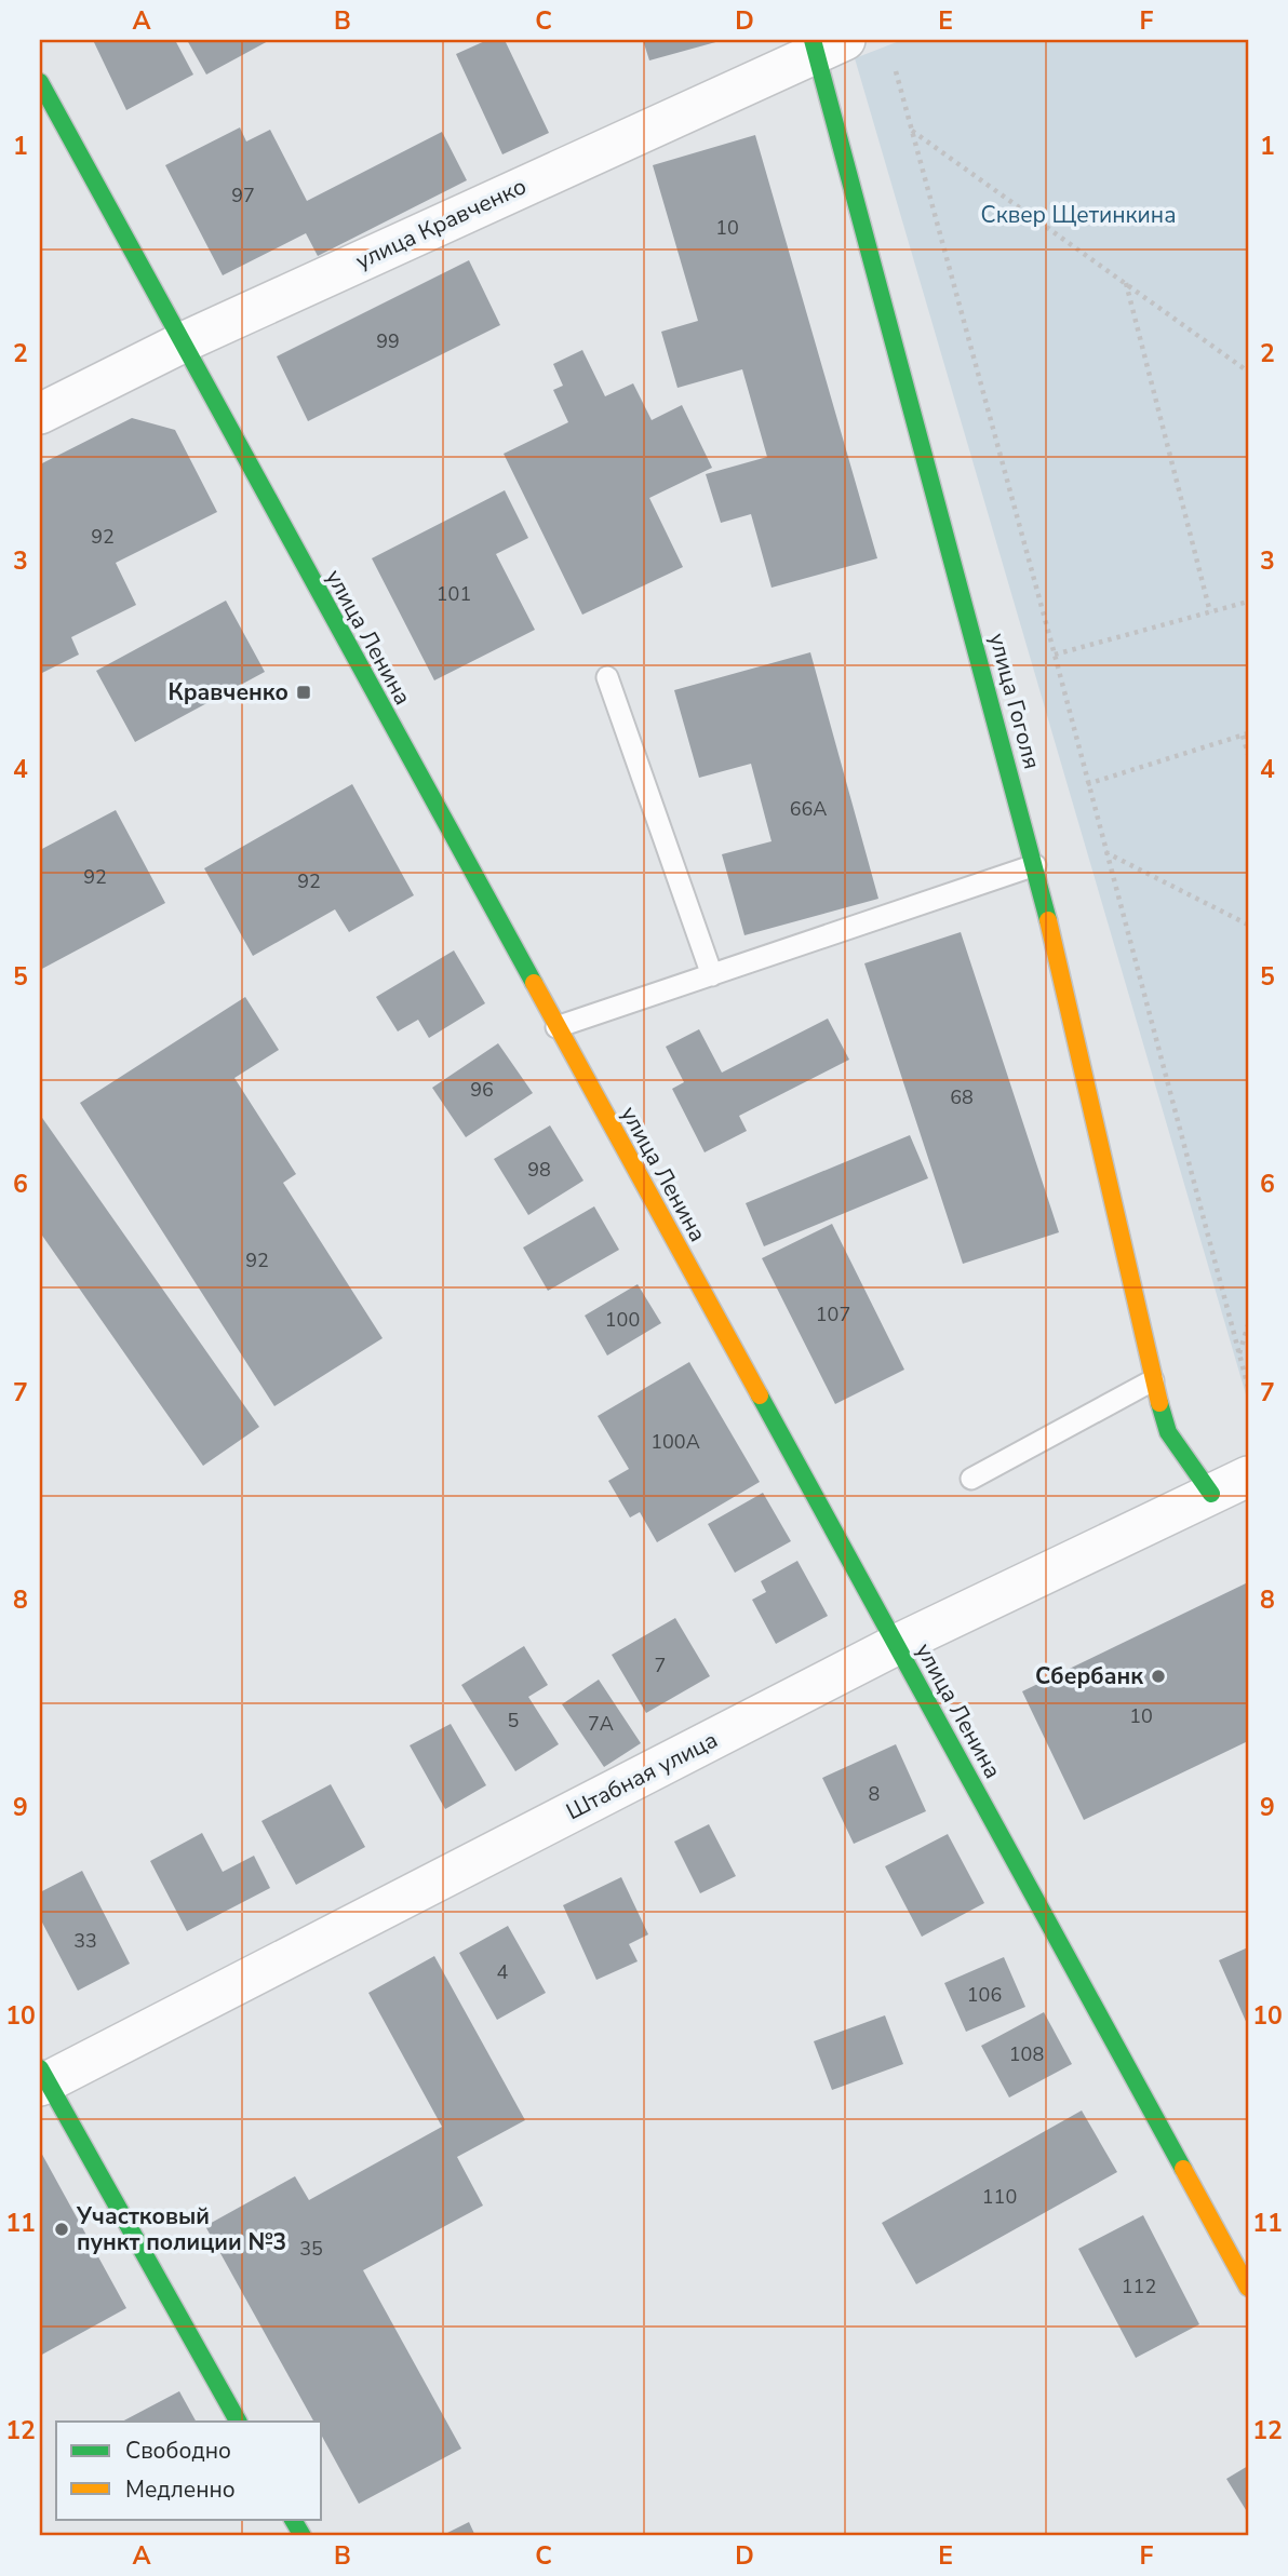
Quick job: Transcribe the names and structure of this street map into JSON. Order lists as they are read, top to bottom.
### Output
{
  "streets": {
    "street": [
      "улица Кравченко",
      "улица Ленина",
      "улица Гоголя",
      "Штабная улица"
    ]
  },
  "crossings": [
    ["улица Кравченко", "улица Ленина"],
    ["улица Кравченко", "улица Гоголя"],
    ["улица Ленина", "Штабная улица"],
    ["улица Гоголя", "Штабная улица"]
  ],
  "parks": ["Сквер Щетинкина"],
  "places": {
    "transit": ["Кравченко"],
    "other": ["Сбербанк", "Участковый пункт полиции №3"]
  },
  "house_numbers": [
    "97",
    "10",
    "99",
    "92",
    "101",
    "66А",
    "92",
    "92",
    "96",
    "68",
    "98",
    "92",
    "107",
    "100",
    "100А",
    "7",
    "10",
    "5",
    "7А",
    "8",
    "33",
    "4",
    "106",
    "108",
    "110",
    "35",
    "112"
  ],
  "legend": ["Свободно", "Медленно"],
  "grid": {
    "columns": [
      "A",
      "B",
      "C",
      "D",
      "E",
      "F"
    ],
    "rows": [
      "1",
      "2",
      "3",
      "4",
      "5",
      "6",
      "7",
      "8",
      "9",
      "10",
      "11",
      "12"
    ]
  }
}
